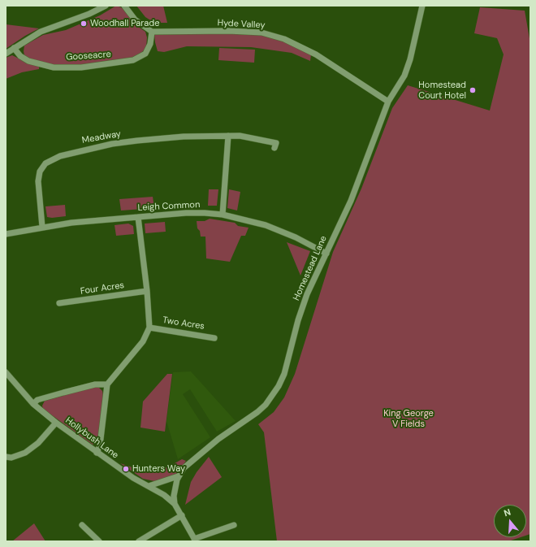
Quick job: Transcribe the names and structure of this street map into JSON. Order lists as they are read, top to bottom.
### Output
{
  "streets": {
    "street": [
      "Hyde Valley",
      "Gooseacre",
      "Meadway",
      "Leigh Common",
      "Homestead Lane",
      "Four Acres",
      "Two Acres",
      "Hollybush Lane"
    ]
  },
  "crossings": [
    ["Hyde Valley", "Gooseacre"],
    ["Hyde Valley", "Homestead Lane"],
    ["Meadway", "Leigh Common"],
    ["Leigh Common", "Homestead Lane"],
    ["Homestead Lane", "Hollybush Lane"]
  ],
  "parks": ["King George V Fields"],
  "places": ["Woodhall Parade", "Homestead Court Hotel", "Hunters Way"],
  "north": "top"
}
